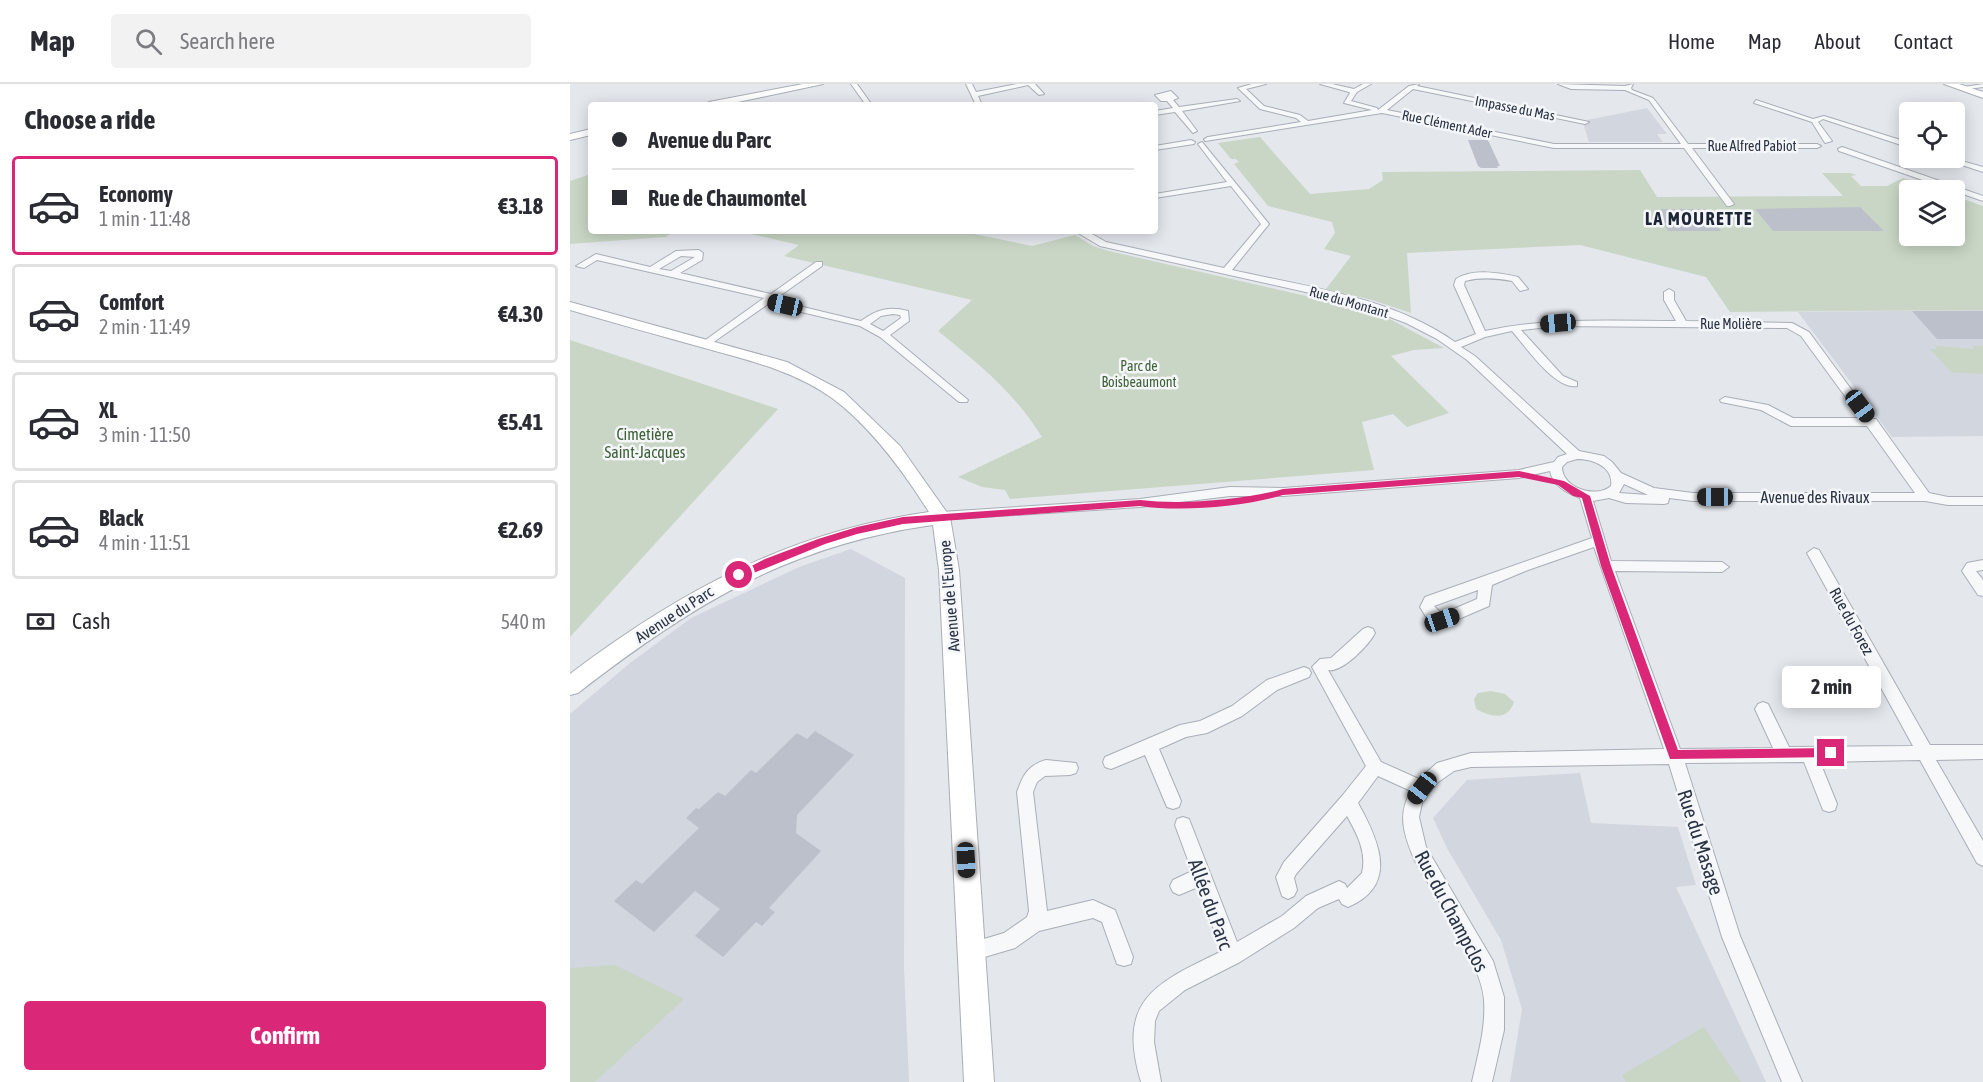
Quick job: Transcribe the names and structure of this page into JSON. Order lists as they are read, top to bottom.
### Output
{
  "streets": {
    "main road": ["Avenue de l'Europe", "Avenue du Parc"],
    "street": [
      "Impasse du Mas",
      "Rue Clément Ader",
      "Rue Alfred Pabiot",
      "Rue du Montant",
      "Rue Molière",
      "Avenue des Rivaux",
      "Rue du Forez",
      "Rue du Masage",
      "Allée du Parc",
      "Rue du Champclos"
    ]
  },
  "crossings": [
    ["Impasse du Mas", "Rue Clément Ader"],
    ["Rue Clément Ader", "Rue Alfred Pabiot"],
    ["Rue du Montant", "Rue Molière"],
    ["Rue du Montant", "Avenue des Rivaux"],
    ["Rue du Montant", "Avenue du Parc"],
    ["Rue du Montant", "Rue du Masage"],
    ["Rue Molière", "Avenue des Rivaux"],
    ["Avenue des Rivaux", "Avenue du Parc"],
    ["Avenue des Rivaux", "Rue du Masage"],
    ["Avenue de l'Europe", "Avenue du Parc"],
    ["Avenue du Parc", "Rue du Masage"],
    ["Rue du Forez", "Rue du Champclos"],
    ["Rue du Masage", "Rue du Champclos"]
  ],
  "districts": ["LA MOURETTE"],
  "parks": ["Parc de Boisbeaumont", "Cimetière Saint-Jacques"],
  "page": {
    "header": "Map",
    "search": "Search here",
    "nav": [
      "Home",
      "Map",
      "About",
      "Contact"
    ],
    "heading": "Choose a ride",
    "banner": ["Avenue du Parc", "Rue de Chaumontel"],
    "list": [
      {
        "name": "Economy",
        "note": "1 min · 11:48",
        "value": "€3.18"
      },
      {
        "name": "Comfort",
        "note": "2 min · 11:49",
        "value": "€4.30"
      },
      {
        "name": "XL",
        "note": "3 min · 11:50",
        "value": "€5.41"
      },
      {
        "name": "Black",
        "note": "4 min · 11:51",
        "value": "€2.69"
      }
    ],
    "pay": ["Cash", "540 m"],
    "bubble": "2 min",
    "buttons": "Confirm"
  }
}
